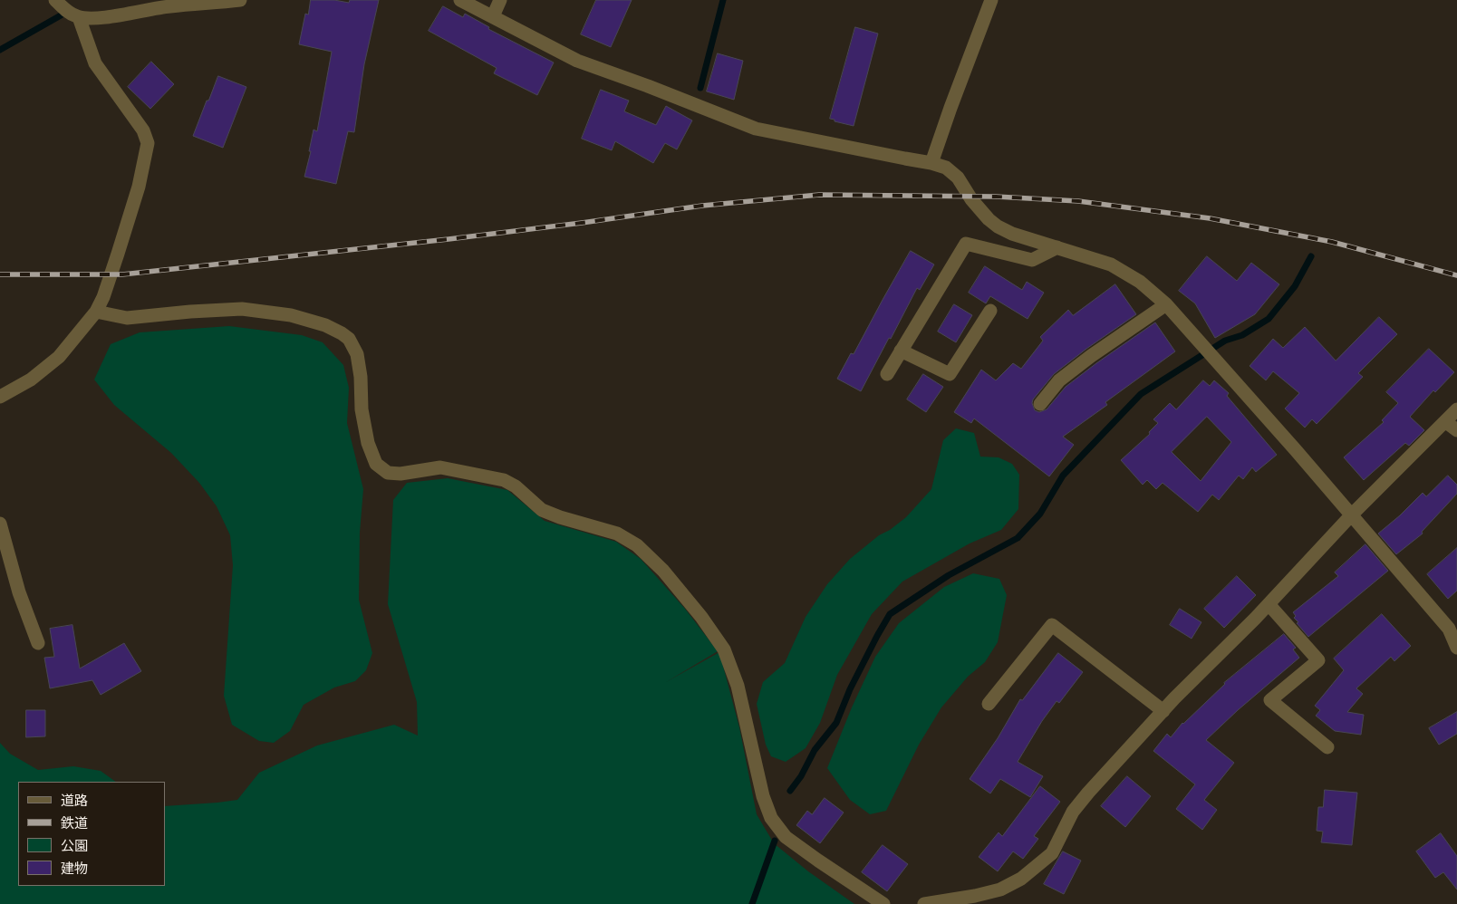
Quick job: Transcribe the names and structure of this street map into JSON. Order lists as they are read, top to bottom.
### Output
{
  "legend": [
    "道路",
    "鉄道",
    "公園",
    "建物"
  ]
}
